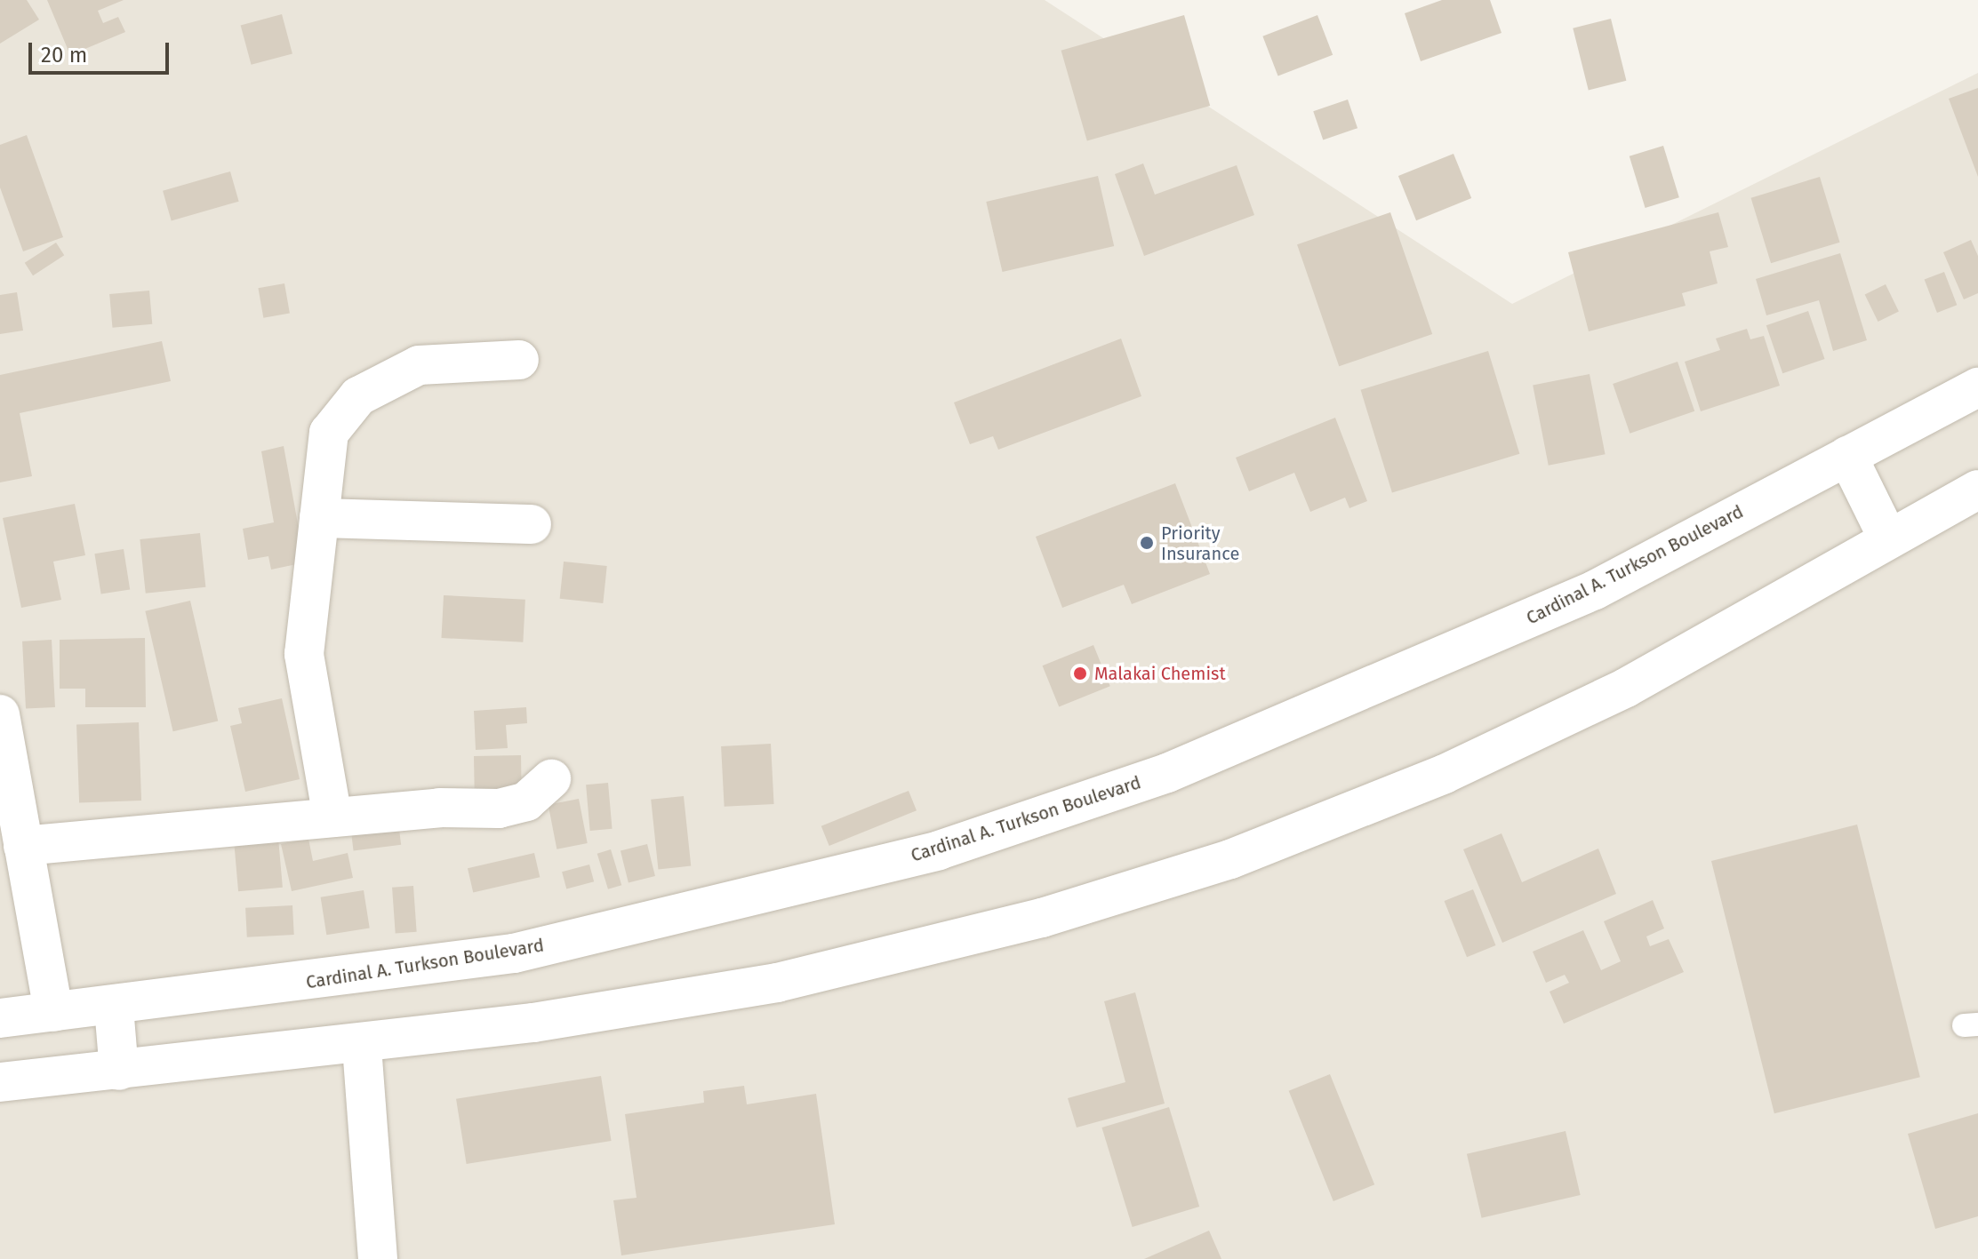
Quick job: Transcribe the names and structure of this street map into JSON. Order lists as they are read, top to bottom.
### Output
{
  "streets": {
    "street": ["Cardinal A. Turkson Boulevard"]
  },
  "places": ["Priority Insurance", "Malakai Chemist"],
  "scale_bar": "20 m"
}
